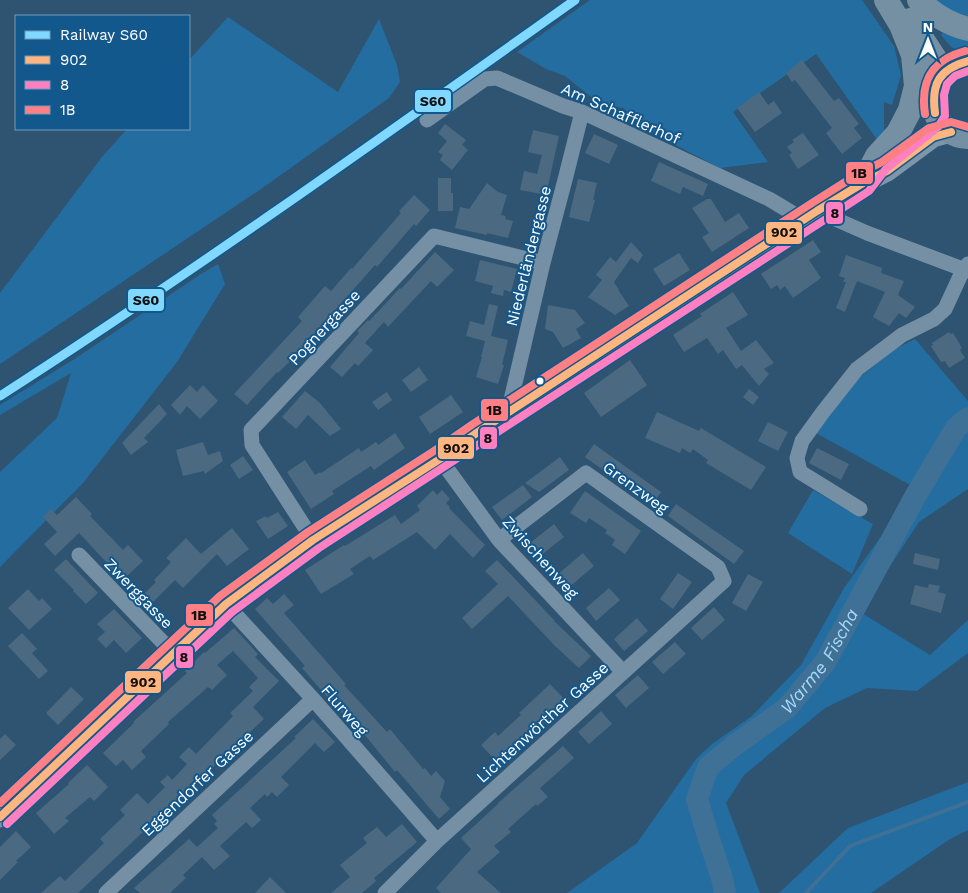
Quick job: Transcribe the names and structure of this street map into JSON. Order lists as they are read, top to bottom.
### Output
{
  "streets": {
    "street": [
      "Am Schafflerhof",
      "Niederländergasse",
      "Pognergasse",
      "Grenzweg",
      "Zwischenweg",
      "Zwerggasse",
      "Flurweg",
      "Lichtenwörther Gasse",
      "Eggendorfer Gasse"
    ]
  },
  "crossings": [
    ["Am Schafflerhof", "Niederländergasse"],
    ["Niederländergasse", "Pognergasse"],
    ["Grenzweg", "Zwischenweg"],
    ["Grenzweg", "Lichtenwörther Gasse"],
    ["Zwischenweg", "Lichtenwörther Gasse"],
    ["Flurweg", "Lichtenwörther Gasse"],
    ["Flurweg", "Eggendorfer Gasse"]
  ],
  "water": ["Warme Fischa"],
  "lines": [
    "rail line S60",
    "transit line 1B",
    "transit line 902",
    "transit line 8"
  ],
  "legend": [
    "Railway S60",
    "902",
    "8",
    "1B"
  ],
  "north": "top"
}
